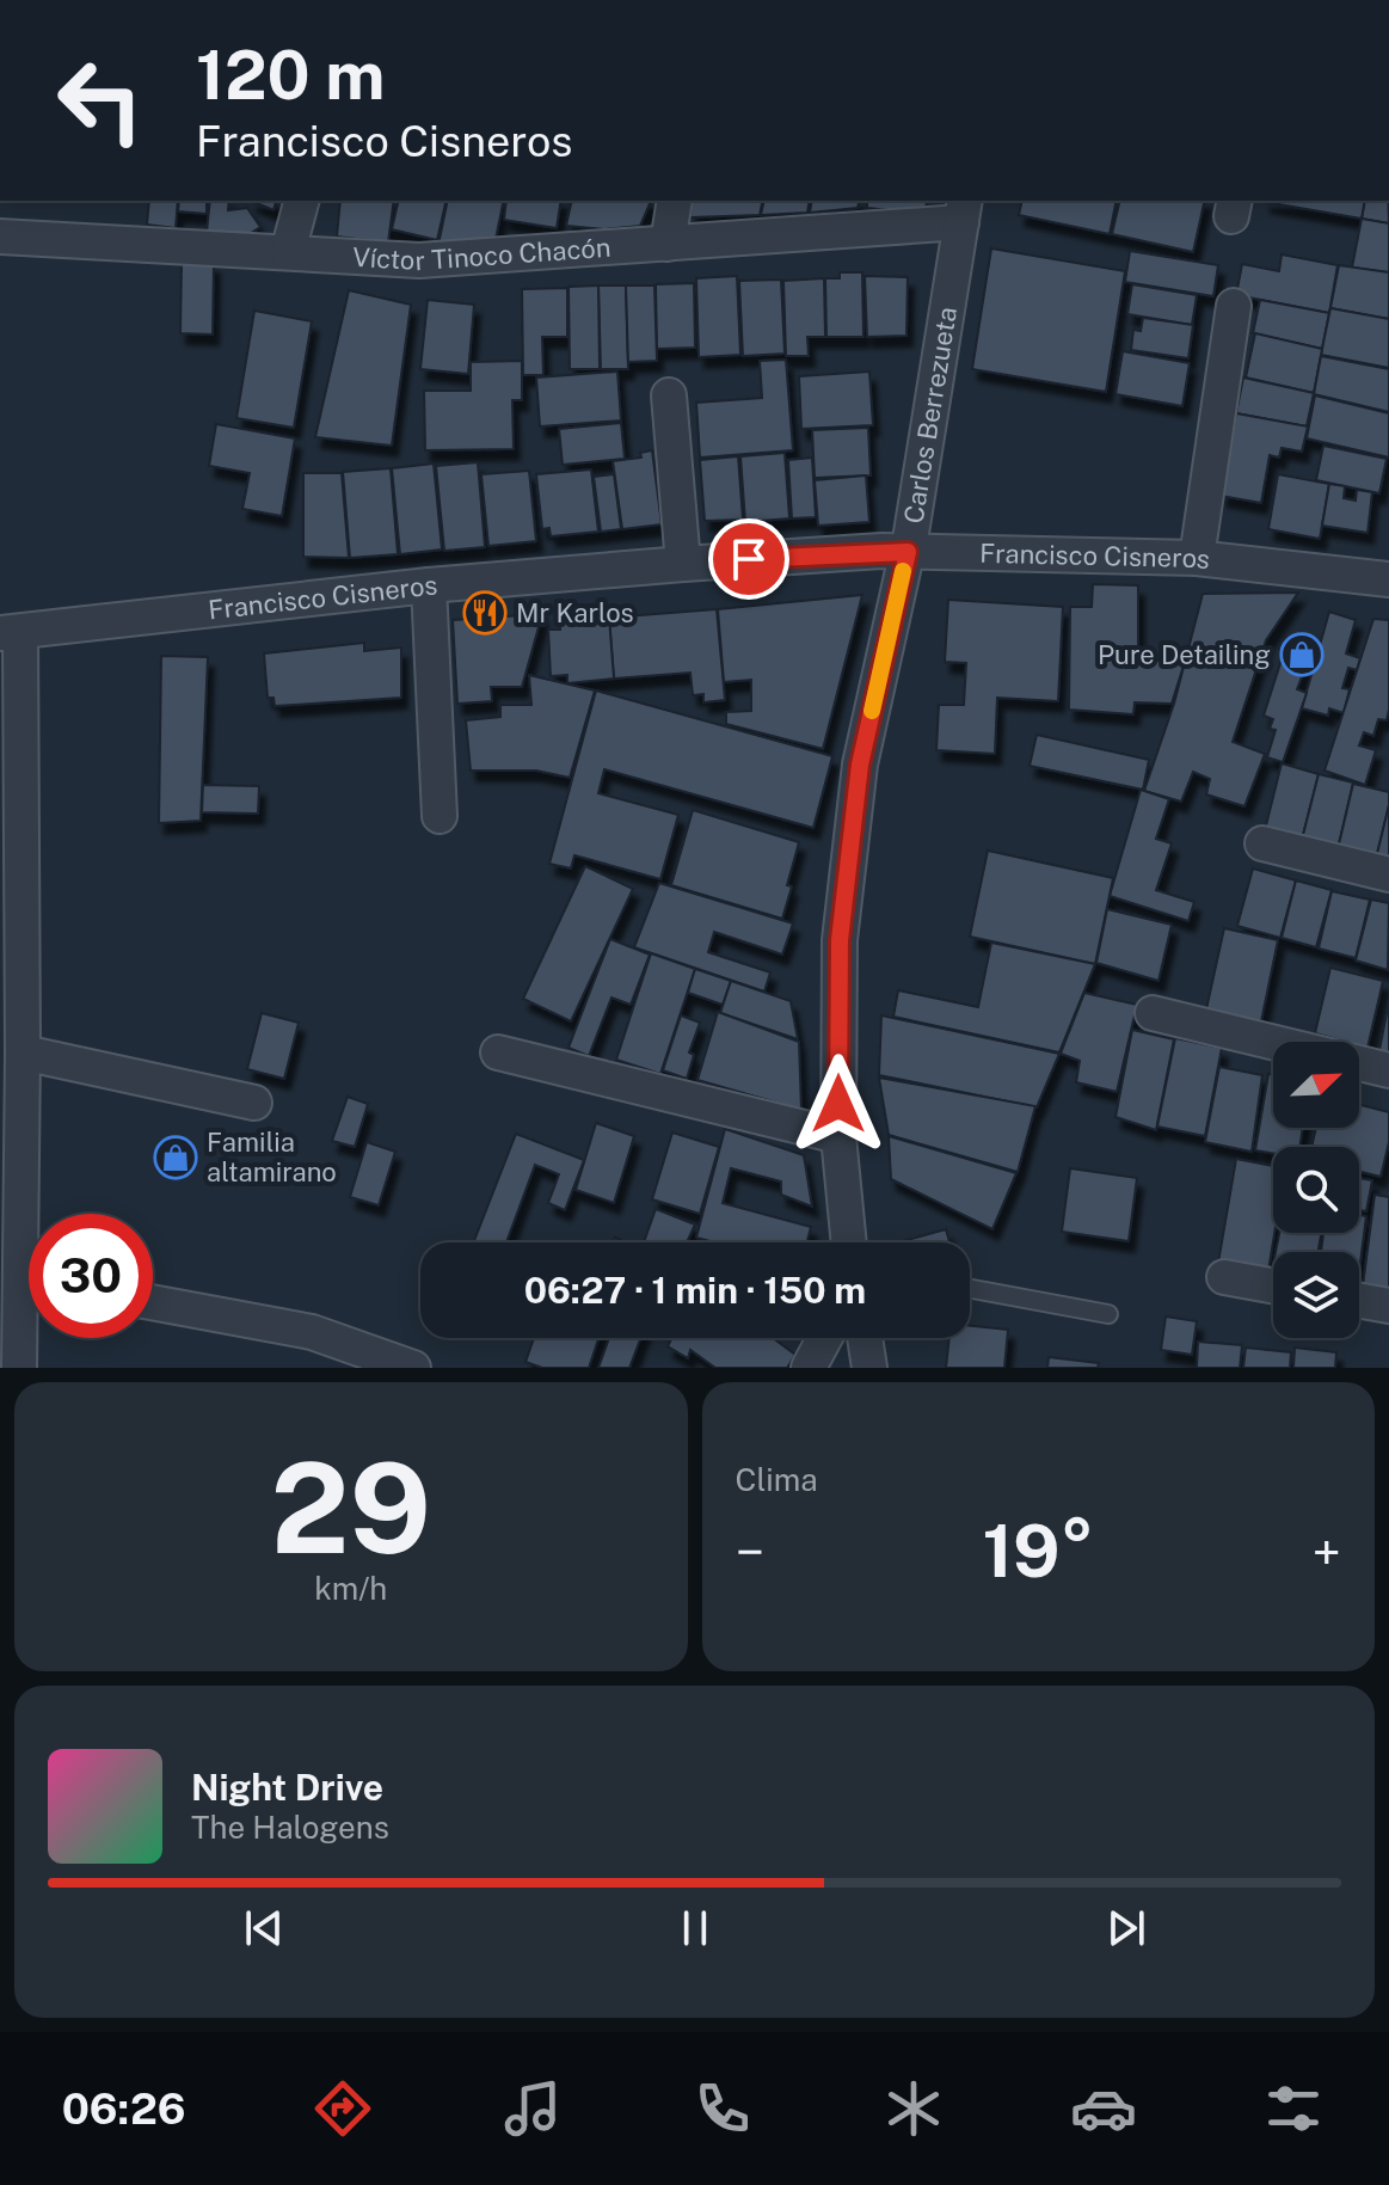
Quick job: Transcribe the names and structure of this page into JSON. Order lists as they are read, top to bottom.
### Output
{
  "streets": {
    "street": ["Víctor Tinoco Chacón", "Carlos Berrezueta", "Francisco Cisneros"]
  },
  "crossings": [
    ["Víctor Tinoco Chacón", "Carlos Berrezueta"],
    ["Carlos Berrezueta", "Francisco Cisneros"]
  ],
  "places": {
    "restaurant": ["Mr Karlos"],
    "shop": ["Pure Detailing", "Familia altamirano"]
  },
  "north": "top right",
  "page": {
    "turn": ["120 m", "Francisco Cisneros"],
    "limit": "30",
    "trip": "06:27 · 1 min · 150 m",
    "tile": [
      ["29", "km/h"],
      "Clima"
    ],
    "heat": ["−", "19°", "+"],
    "song": ["Night Drive", "The Halogens"],
    "tabs": "06:26"
  }
}
